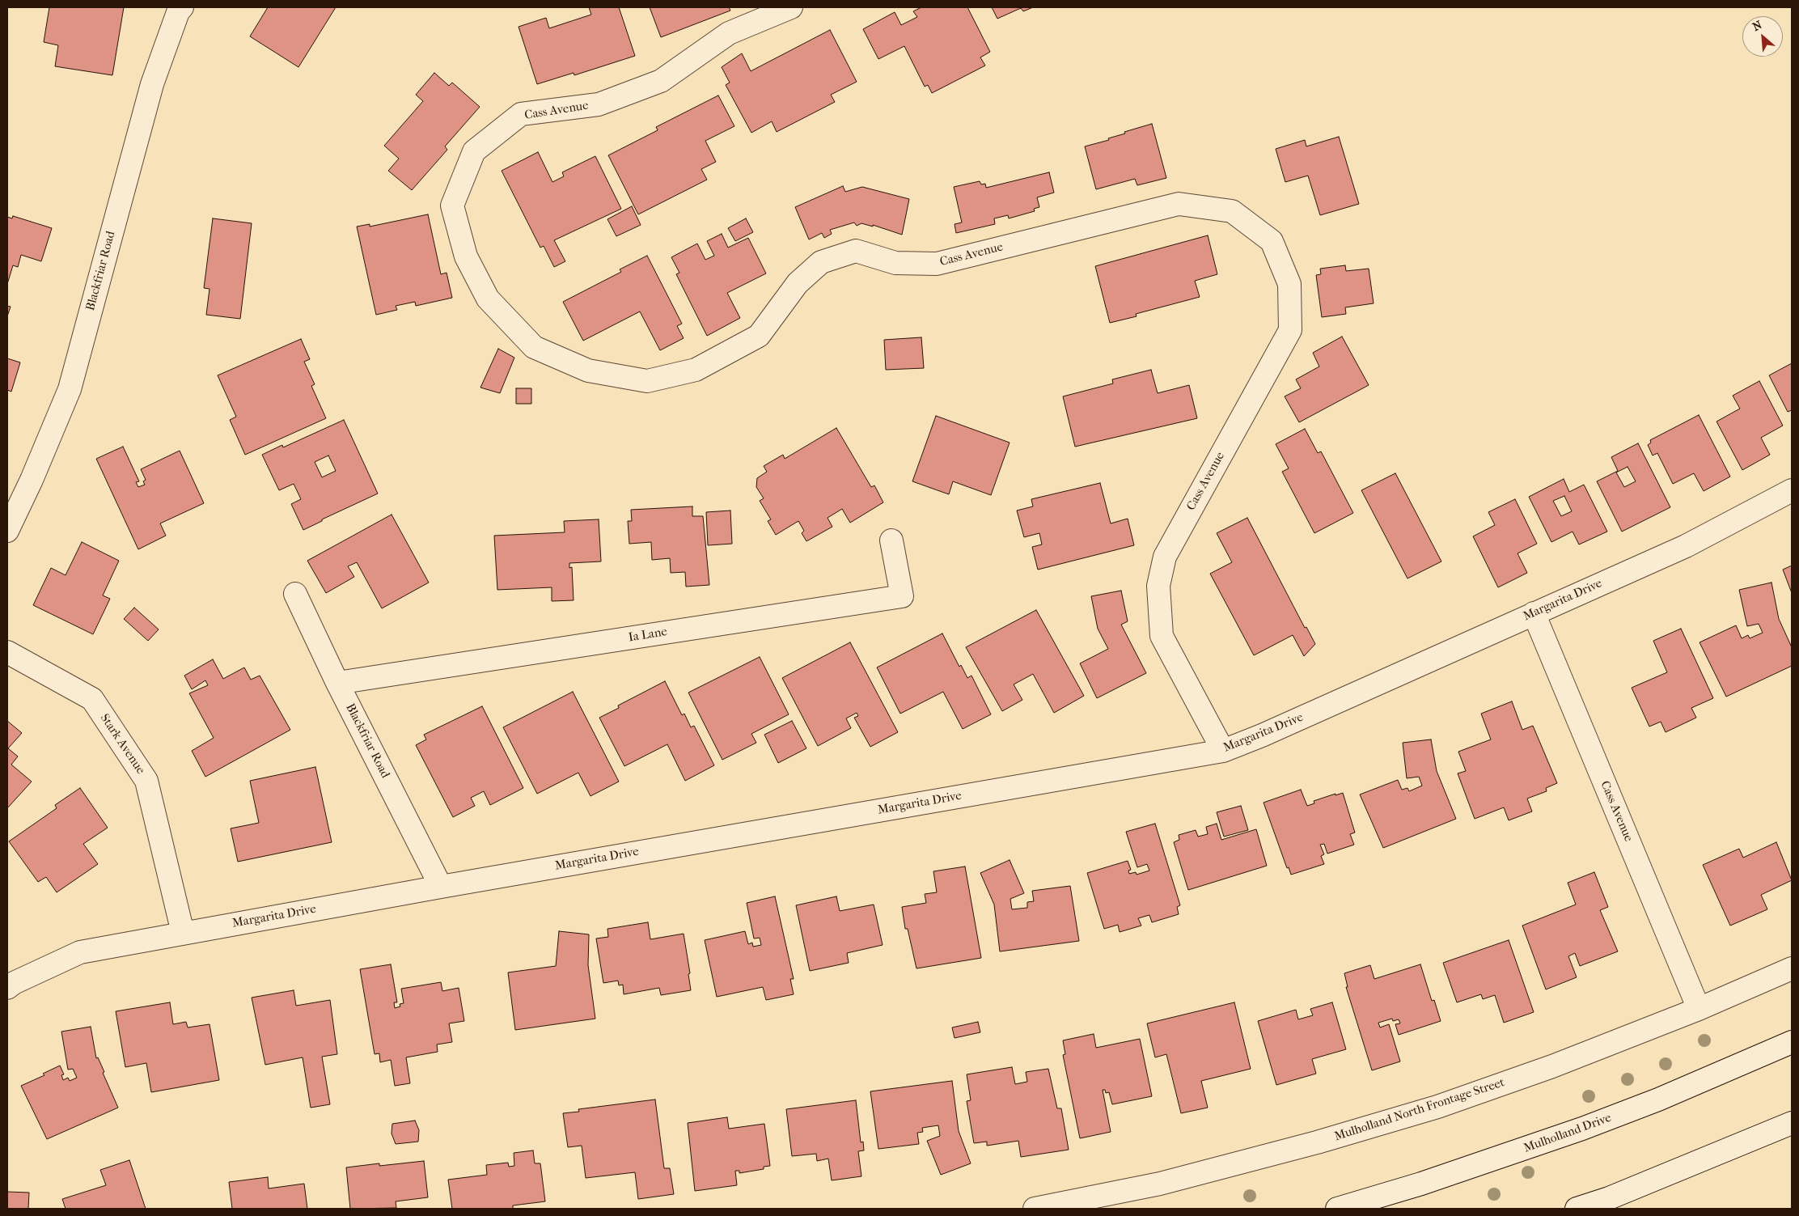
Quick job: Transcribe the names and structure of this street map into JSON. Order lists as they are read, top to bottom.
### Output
{
  "streets": {
    "street": [
      "Cass Avenue",
      "Blackfriar Road",
      "Margarita Drive",
      "Ia Lane",
      "Stark Avenue",
      "Mulholland North Frontage Street",
      "Mulholland Drive"
    ]
  },
  "crossings": [
    ["Cass Avenue", "Margarita Drive"],
    ["Cass Avenue", "Mulholland North Frontage Street"],
    ["Blackfriar Road", "Margarita Drive"],
    ["Blackfriar Road", "Ia Lane"],
    ["Margarita Drive", "Stark Avenue"]
  ],
  "north": "top left"
}
